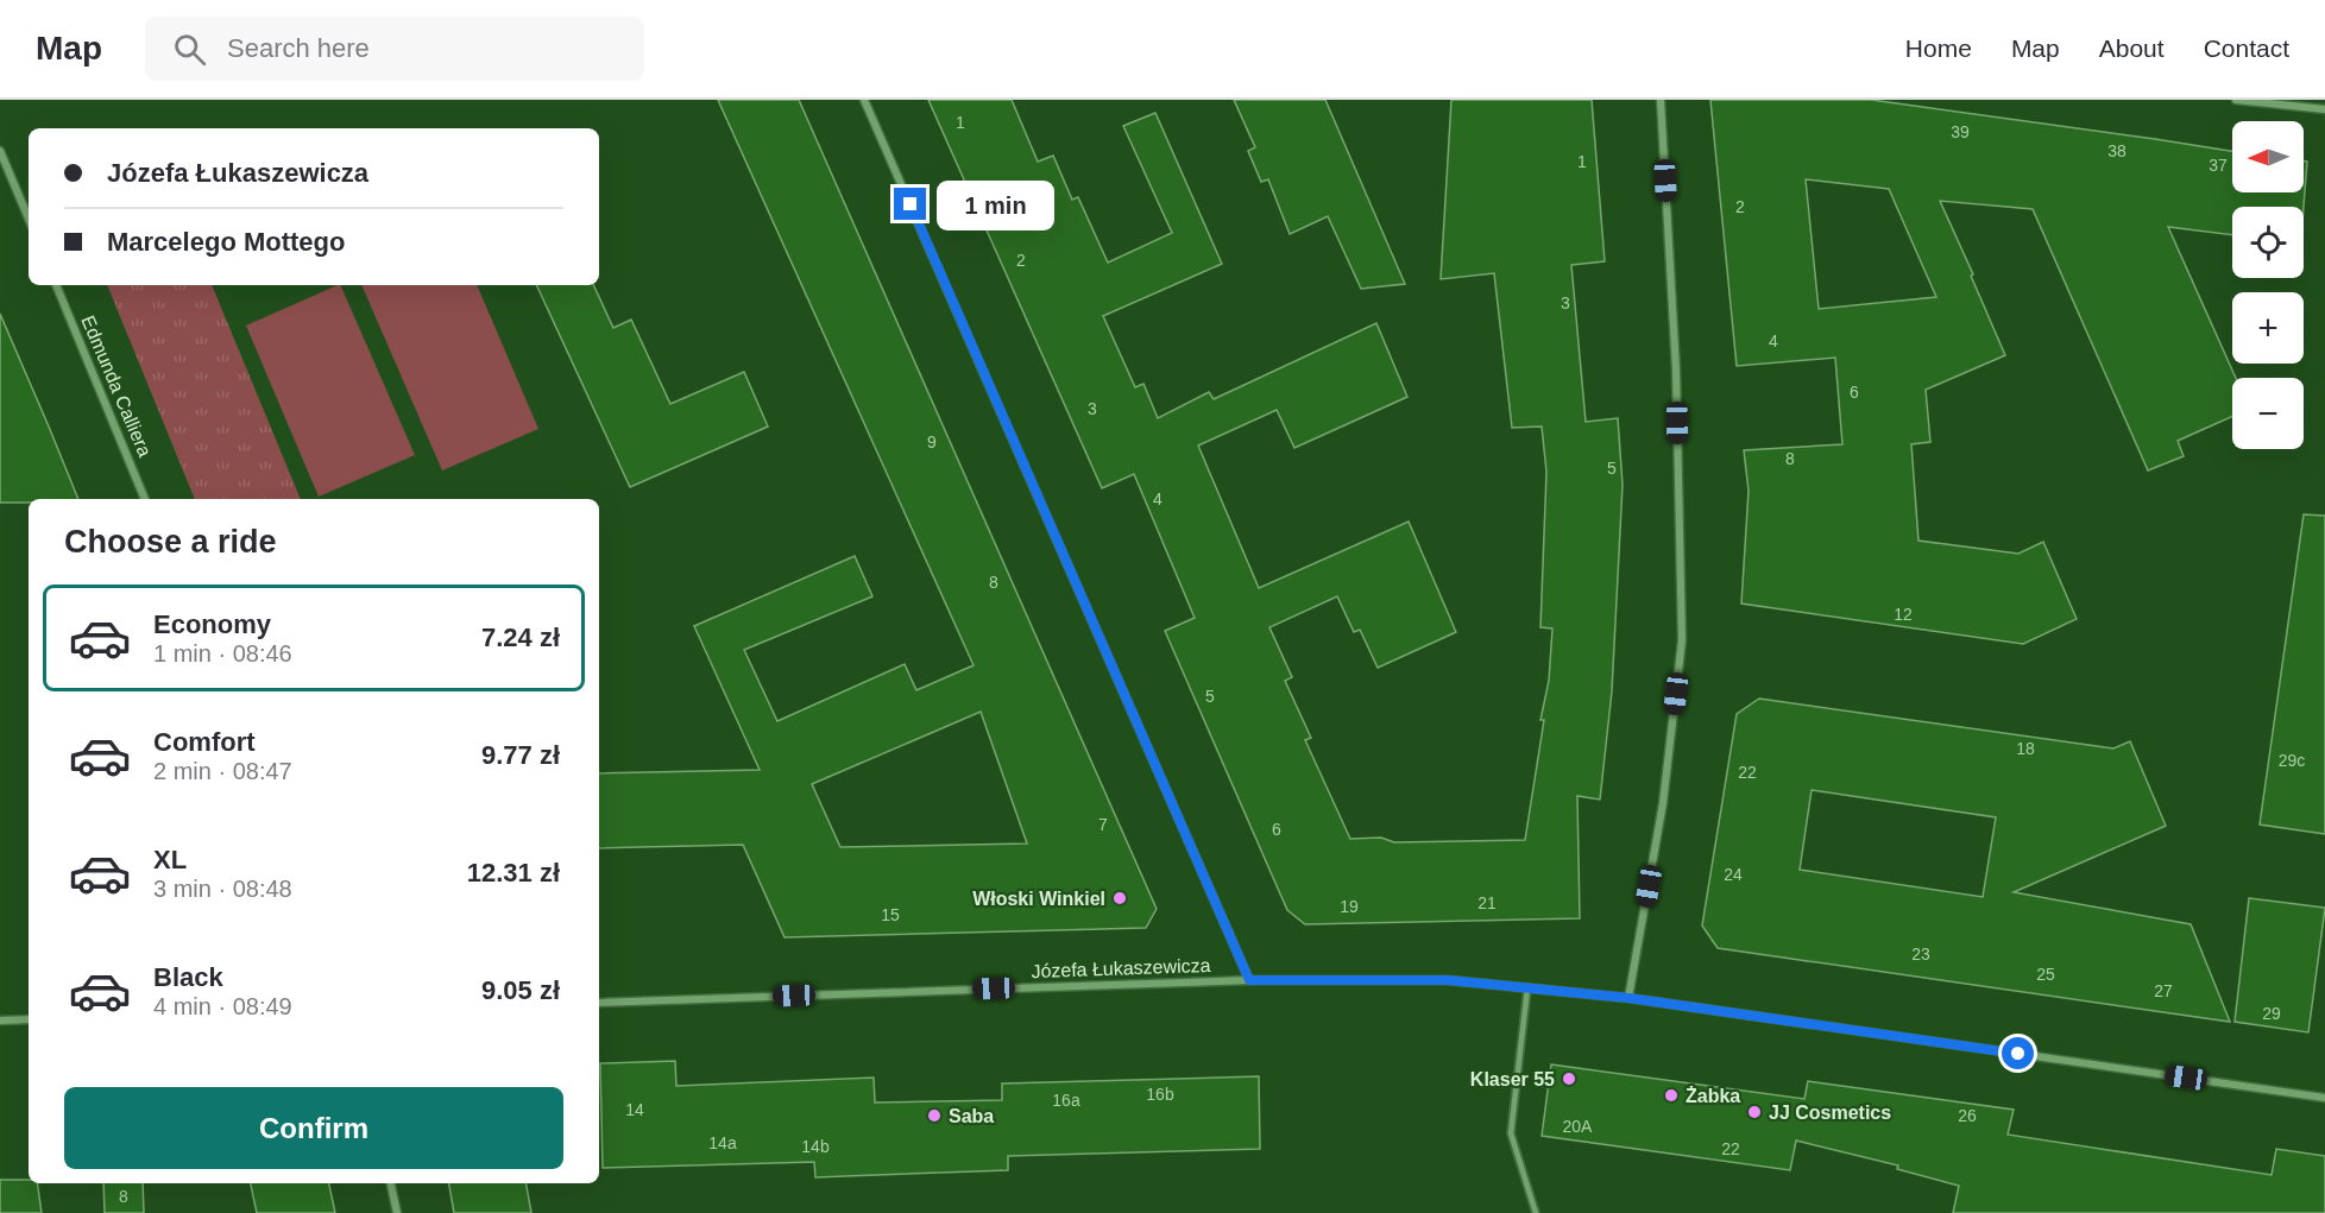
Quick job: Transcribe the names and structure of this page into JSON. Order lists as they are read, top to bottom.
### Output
{
  "streets": {
    "street": ["Edmunda Calliera", "Józefa Łukaszewicza"]
  },
  "places": [
    "Włoski Winkiel",
    "Klaser 55",
    "Żabka",
    "JJ Cosmetics",
    "Saba"
  ],
  "house_numbers": [
    "1",
    "39",
    "38",
    "1",
    "37",
    "2",
    "2",
    "3",
    "4",
    "6",
    "3",
    "9",
    "8",
    "5",
    "4",
    "8",
    "12",
    "5",
    "18",
    "29c",
    "22",
    "7",
    "6",
    "24",
    "21",
    "19",
    "15",
    "23",
    "25",
    "27",
    "29",
    "16b",
    "16a",
    "14",
    "26",
    "20A",
    "14a",
    "14b",
    "22",
    "8"
  ],
  "north": "left",
  "page": {
    "header": "Map",
    "search": "Search here",
    "nav": [
      "Home",
      "Map",
      "About",
      "Contact"
    ],
    "map_buttons": ["+", "−"],
    "banner": ["Józefa Łukaszewicza", "Marcelego Mottego"],
    "bubble": "1 min",
    "heading": "Choose a ride",
    "list": [
      {
        "name": "Economy",
        "note": "1 min · 08:46",
        "value": "7.24 zł"
      },
      {
        "name": "Comfort",
        "note": "2 min · 08:47",
        "value": "9.77 zł"
      },
      {
        "name": "XL",
        "note": "3 min · 08:48",
        "value": "12.31 zł"
      },
      {
        "name": "Black",
        "note": "4 min · 08:49",
        "value": "9.05 zł"
      }
    ],
    "buttons": "Confirm"
  }
}
